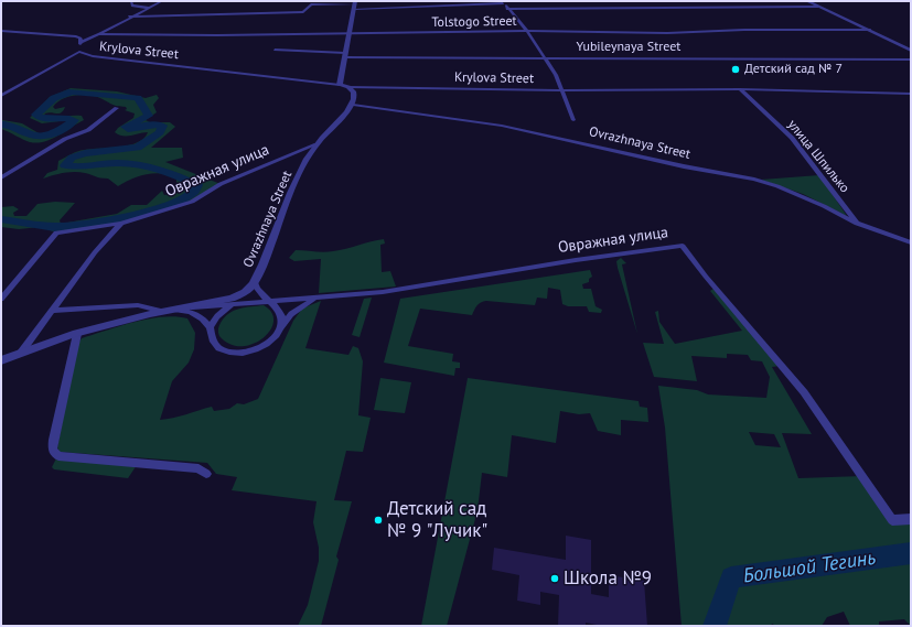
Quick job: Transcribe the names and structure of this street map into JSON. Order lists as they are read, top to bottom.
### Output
{
  "streets": {
    "street": [
      "Tolstogo Street",
      "Yubileynaya Street",
      "Krylova Street",
      "Ovrazhnaya Street",
      "улица Шпилько",
      "Овражная улица"
    ]
  },
  "crossings": [
    ["Krylova Street", "улица Шпилько"],
    ["Ovrazhnaya Street", "улица Шпилько"],
    ["Ovrazhnaya Street", "Овражная улица"]
  ],
  "water": ["Большой Тегинь"],
  "places": ["Детский сад № 7", "Детский сад № 9 \"Лучик\"", "Школа №9"]
}
